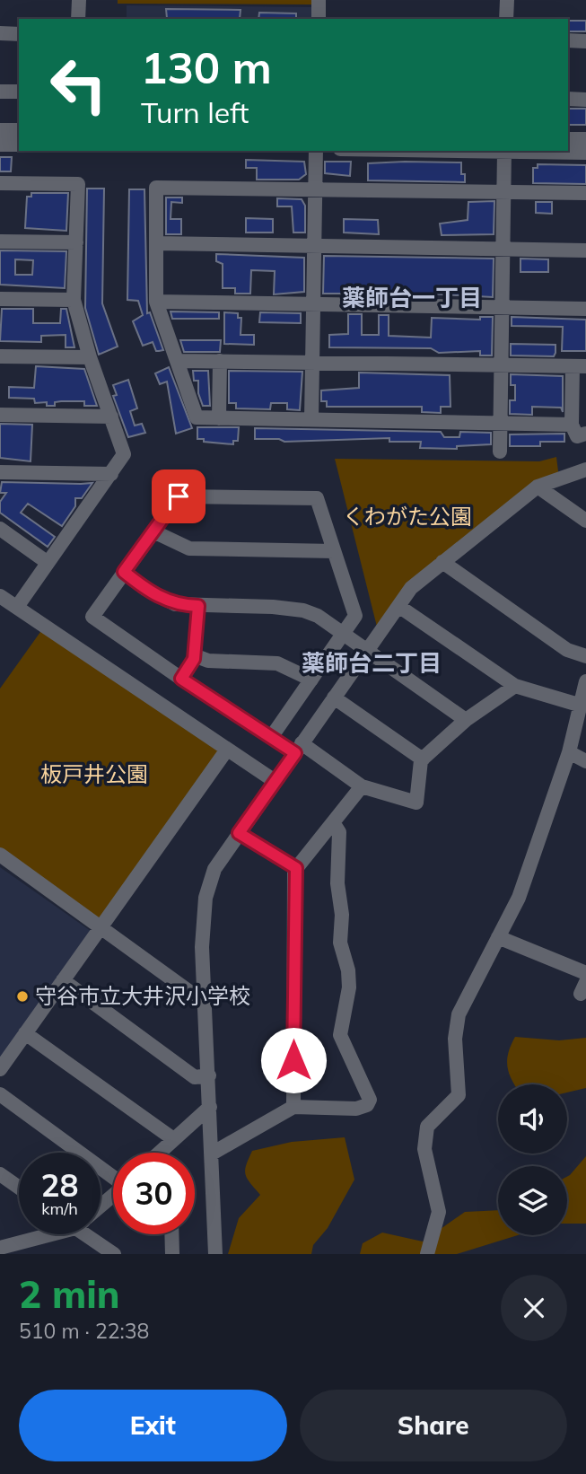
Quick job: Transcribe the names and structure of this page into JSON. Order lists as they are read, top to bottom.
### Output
{
  "districts": ["薬師台一丁目", "薬師台二丁目"],
  "parks": ["くわがた公園", "板戸井公園"],
  "places": ["守谷市立大井沢小学校"],
  "page": {
    "turn": ["130 m", "Turn left"],
    "speed": "28 km/h",
    "limit": "30",
    "heading": ["2 min", "510 m · 22:38"],
    "buttons": ["Exit", "Share"]
  }
}
